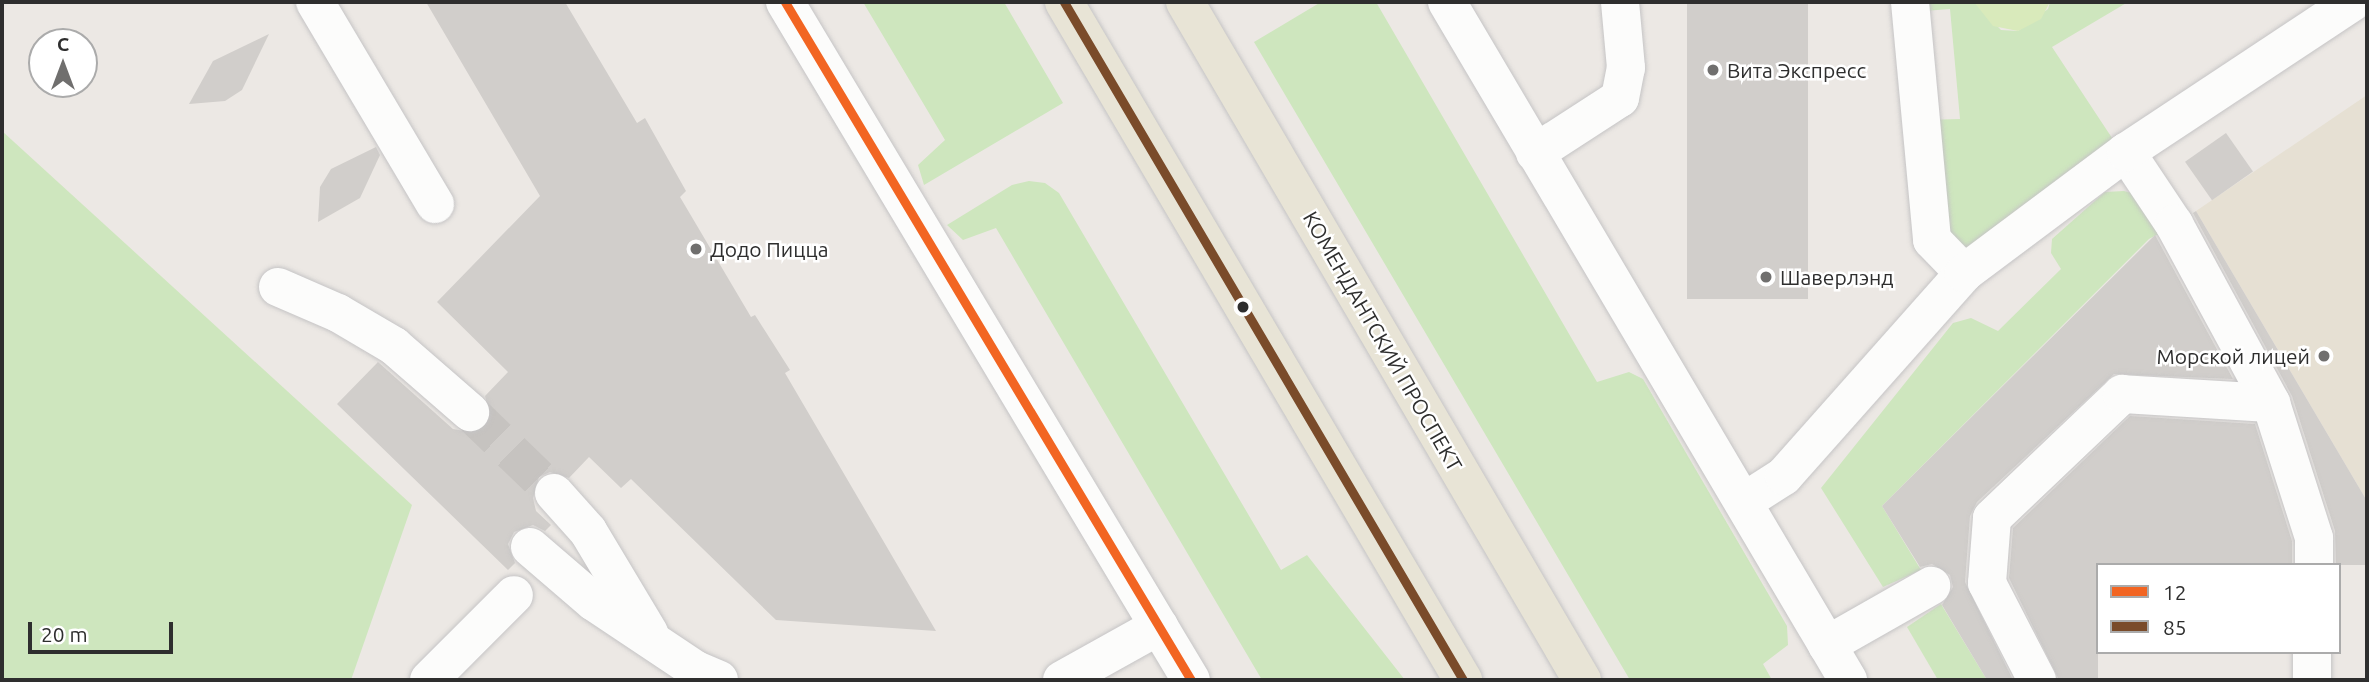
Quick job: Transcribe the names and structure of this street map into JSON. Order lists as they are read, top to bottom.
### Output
{
  "streets": {
    "main road": ["КОМЕНДАНТСКИЙ ПРОСПЕКТ"]
  },
  "places": [
    "Вита Экспресс",
    "Додо Пицца",
    "Шаверлэнд",
    "Морской лицей"
  ],
  "lines": ["transit line 12", "transit line 85"],
  "legend": ["12", "85"],
  "scale_bar": "20 m",
  "north": "top"
}
